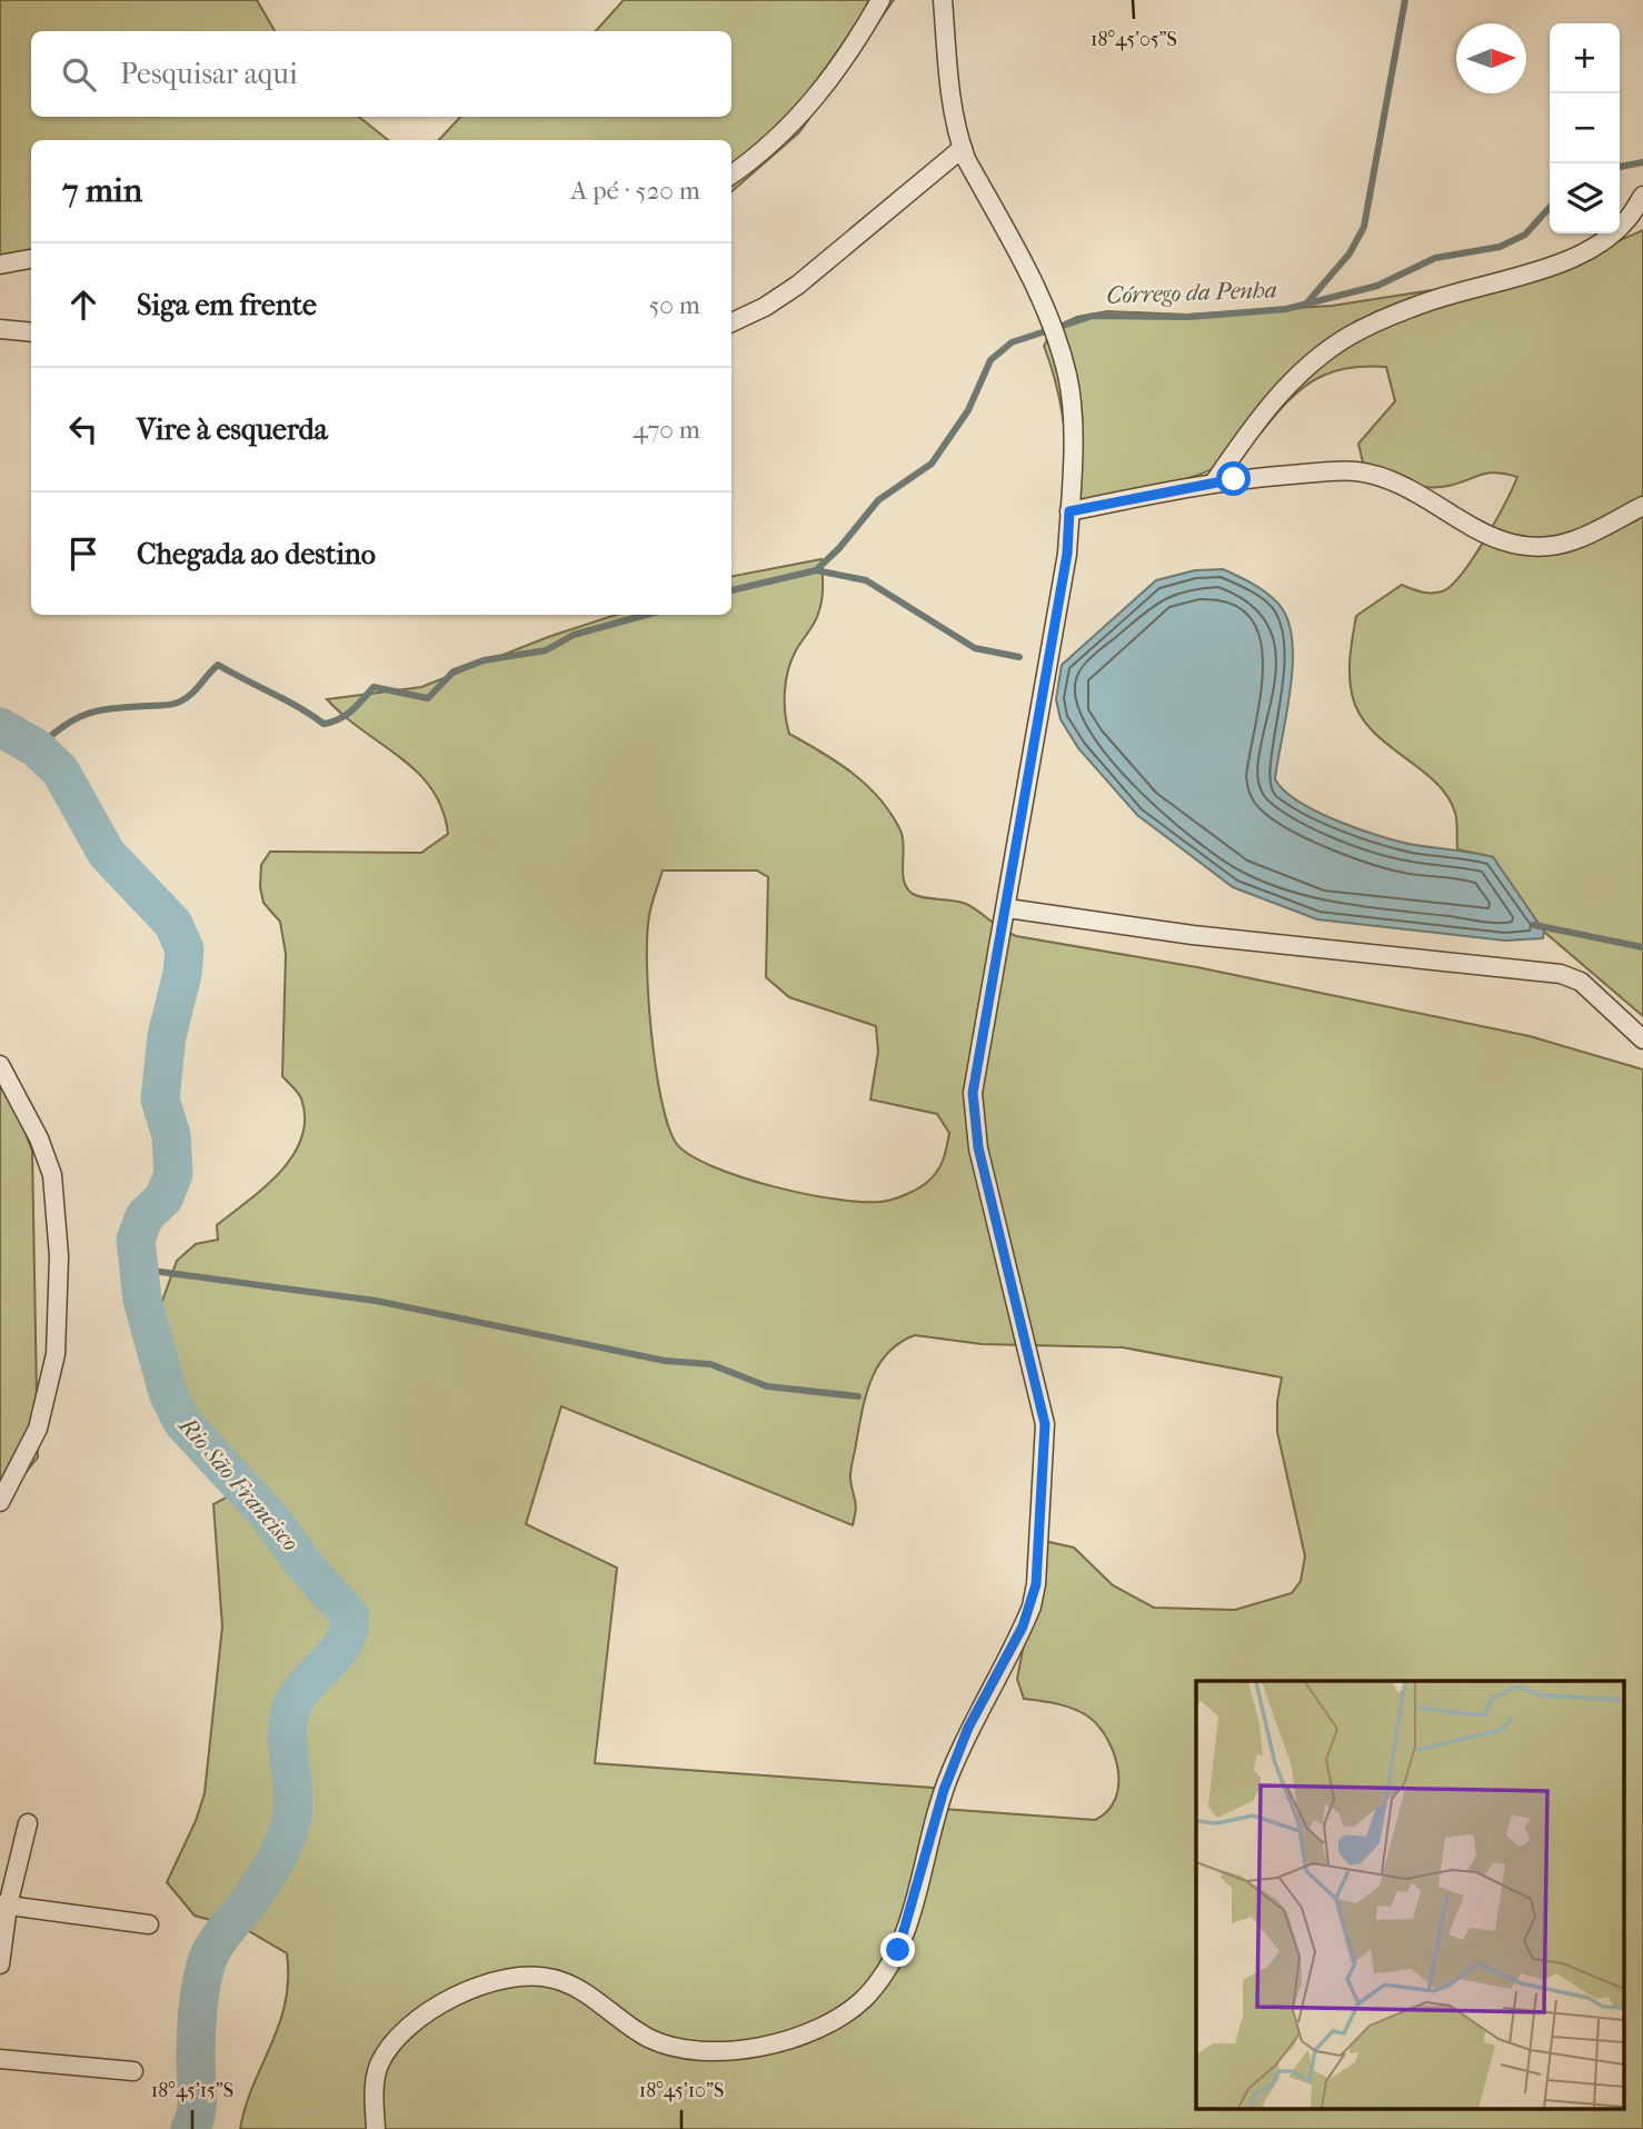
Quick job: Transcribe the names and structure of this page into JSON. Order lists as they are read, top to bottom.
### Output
{
  "water": ["Córrego da Penha", "Rio São Francisco"],
  "north": "right",
  "page": {
    "map_buttons": ["+", "−"],
    "search": "Pesquisar aqui",
    "heading": ["7 min", "A pé · 520 m"],
    "list": [
      ["Siga em frente", "50 m"],
      ["Vire à esquerda", "470 m"],
      "Chegada ao destino"
    ]
  },
  "coordinates": ["18°45'05\"S", "18°45'15\"S", "18°45'10\"S"]
}
